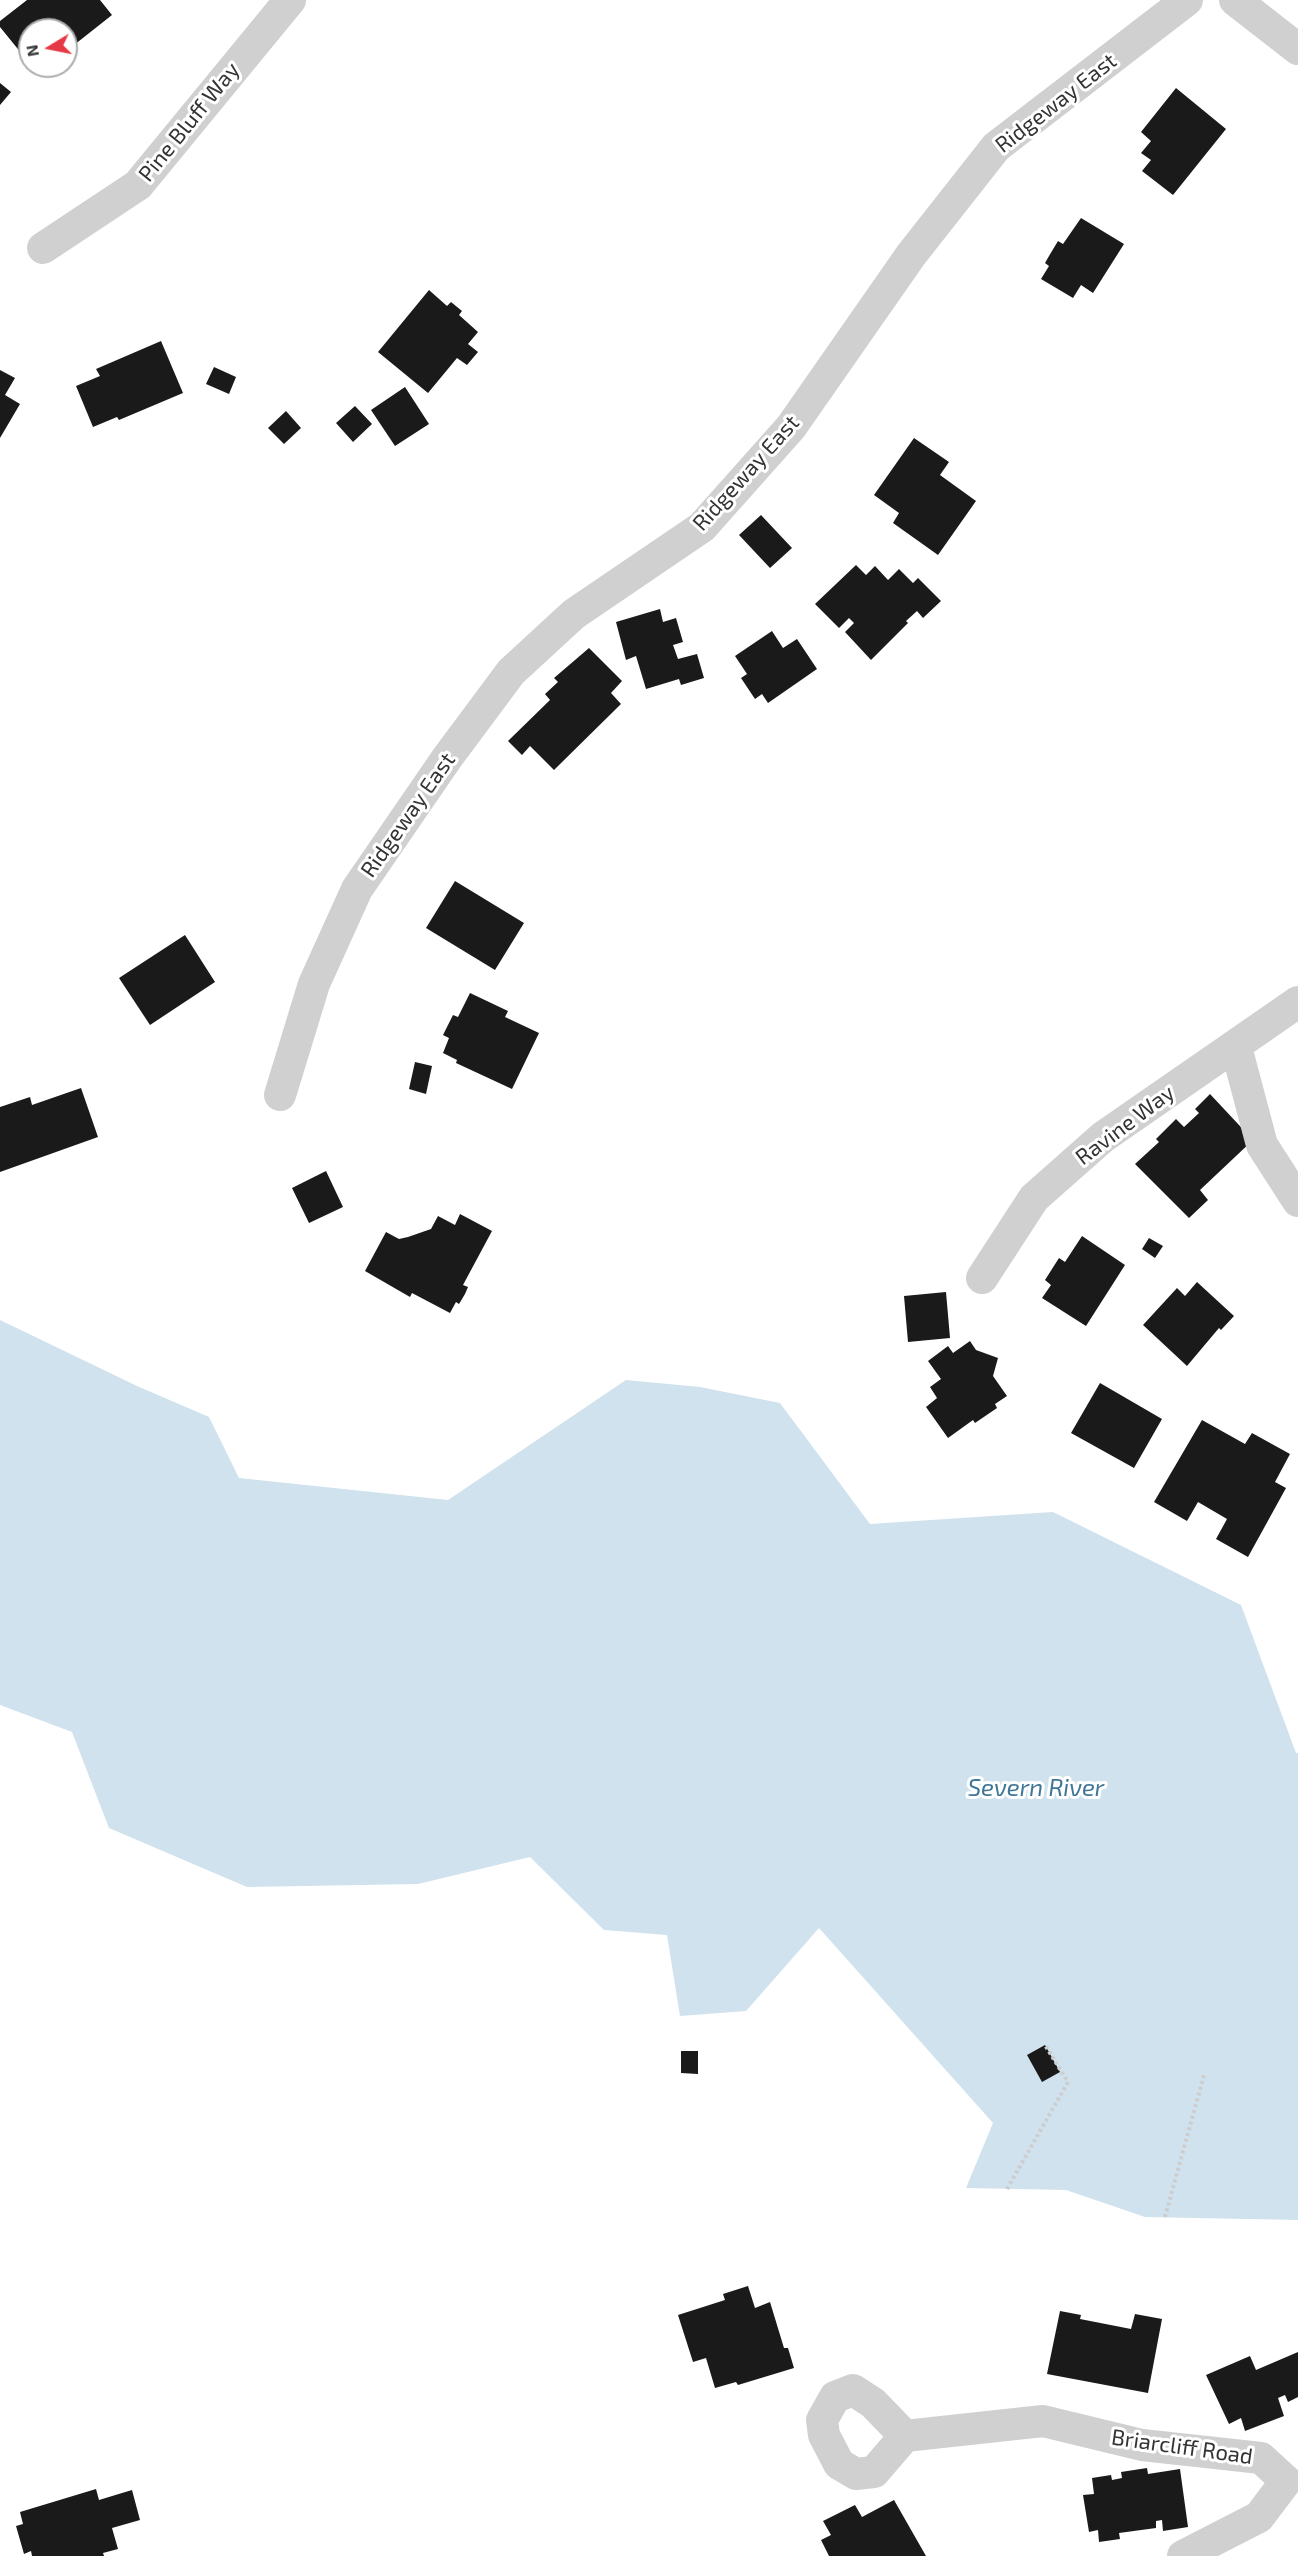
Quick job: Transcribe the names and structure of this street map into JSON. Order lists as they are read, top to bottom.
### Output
{
  "streets": {
    "street": [
      "Ridgeway East",
      "Pine Bluff Way",
      "Ravine Way",
      "Briarcliff Road"
    ]
  },
  "water": ["Severn River"],
  "north": "left"
}
